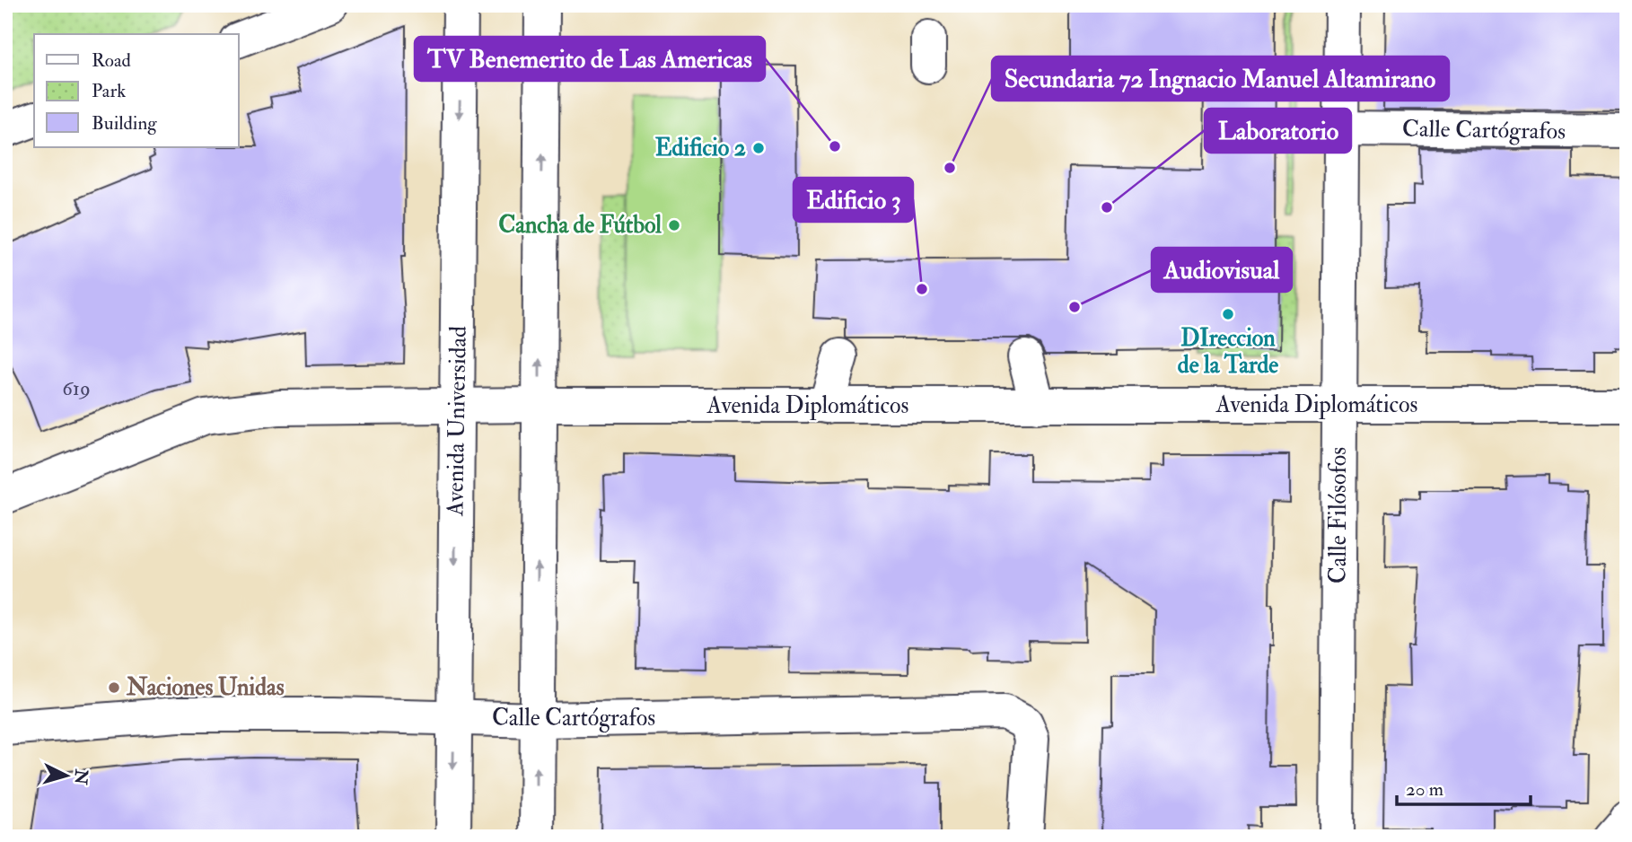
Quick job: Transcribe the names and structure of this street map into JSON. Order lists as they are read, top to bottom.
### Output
{
  "streets": {
    "street": [
      "Calle Cartógrafos",
      "Avenida Diplomáticos",
      "Avenida Universidad",
      "Calle Filósofos"
    ]
  },
  "crossings": [
    ["Calle Cartógrafos", "Avenida Universidad"],
    ["Calle Cartógrafos", "Calle Filósofos"],
    ["Avenida Diplomáticos", "Avenida Universidad"],
    ["Avenida Diplomáticos", "Calle Filósofos"]
  ],
  "places": [
    "TV Benemerito de Las Americas",
    "Edificio 2",
    "Secundaria 72 Ingnacio Manuel Altamirano",
    "Laboratorio",
    "Cancha de Fútbol",
    "Edificio 3",
    "Audiovisual",
    "DIreccion de la Tarde",
    "Naciones Unidas"
  ],
  "house_numbers": ["619"],
  "legend": ["Road", "Park", "Building"],
  "scale_bar": "20 m",
  "north": "right"
}
